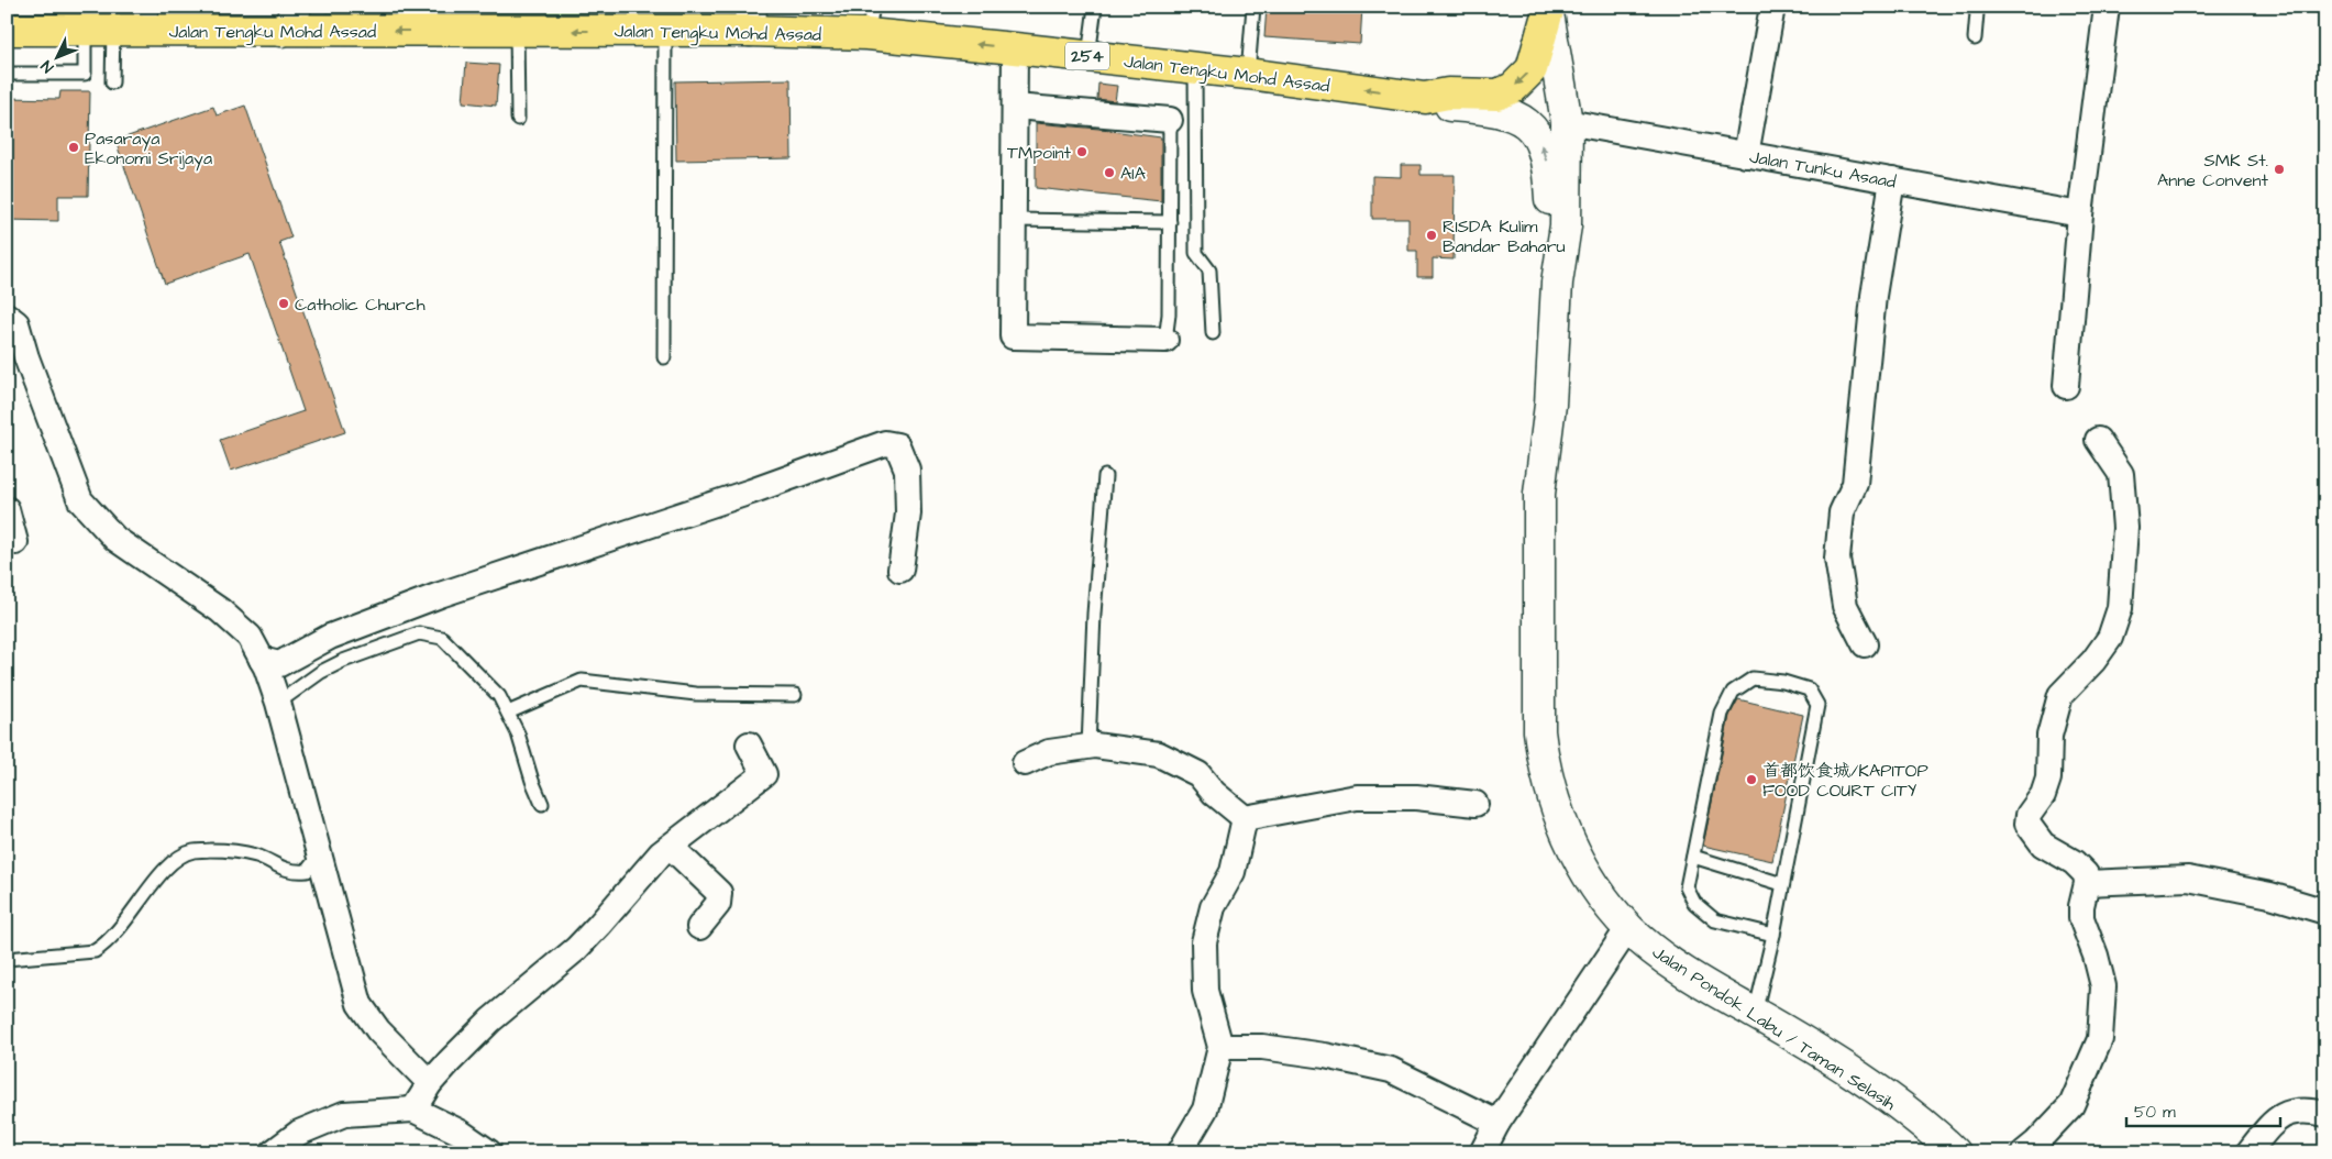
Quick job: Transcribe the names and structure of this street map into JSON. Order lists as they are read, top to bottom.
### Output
{
  "streets": {
    "main road": ["Jalan Tengku Mohd Assad", "254", "Jalan Pondok Labu / Taman Selasih"],
    "street": ["Jalan Tunku Asaad"]
  },
  "crossings": [
    ["Jalan Tengku Mohd Assad", "Jalan Pondok Labu / Taman Selasih"]
  ],
  "one_way": ["Jalan Tengku Mohd Assad"],
  "places": [
    "Pasaraya Ekonomi Srijaya",
    "TMpoint",
    "SMK St. Anne Convent",
    "AIA",
    "RISDA Kulim Bandar Baharu",
    "Catholic Church",
    "首都饮食城/KAPITOP FOOD COURT CITY"
  ],
  "scale_bar": "50 m",
  "north": "bottom left"
}
